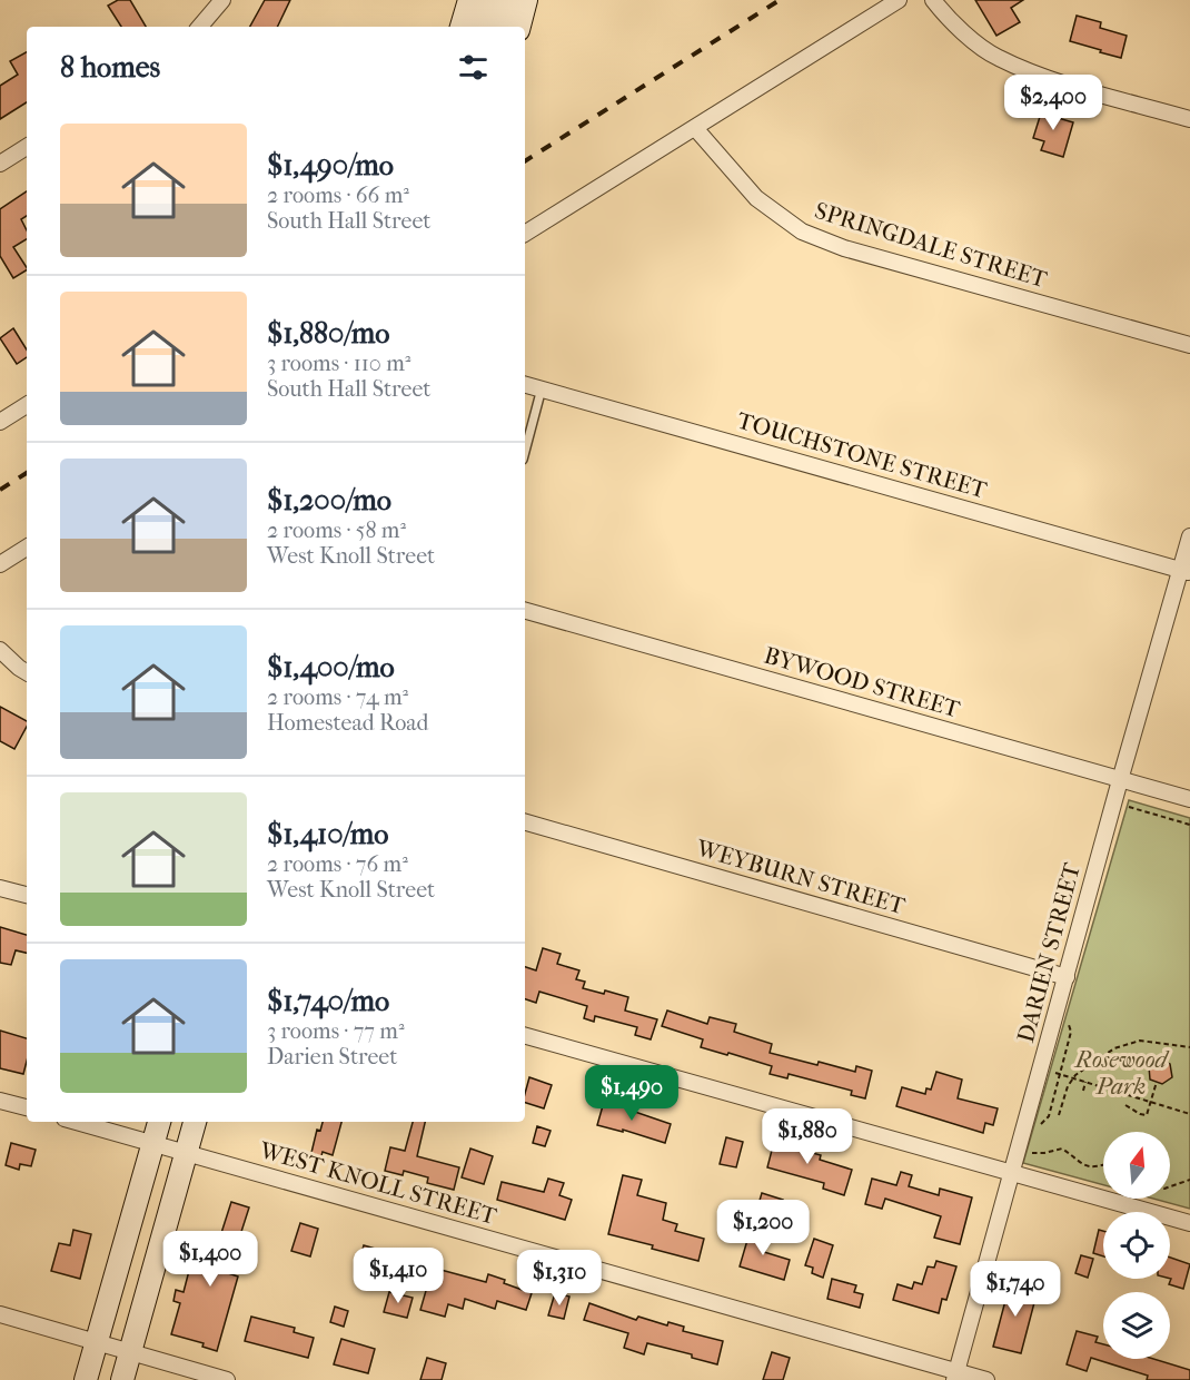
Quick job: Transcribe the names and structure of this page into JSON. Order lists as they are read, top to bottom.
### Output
{
  "streets": {
    "street": [
      "SPRINGDALE STREET",
      "TOUCHSTONE STREET",
      "BYWOOD STREET",
      "WEYBURN STREET",
      "DARIEN STREET",
      "WEST KNOLL STREET"
    ]
  },
  "crossings": [
    ["TOUCHSTONE STREET", "DARIEN STREET"],
    ["BYWOOD STREET", "DARIEN STREET"],
    ["WEYBURN STREET", "DARIEN STREET"],
    ["DARIEN STREET", "WEST KNOLL STREET"]
  ],
  "parks": ["Rosewood Park"],
  "north": "top",
  "page": {
    "heading": "8 homes",
    "price": [
      "$2,400",
      "$1,490",
      "$1,880",
      "$1,200",
      "$1,400",
      "$1,410",
      "$1,310",
      "$1,740"
    ],
    "list": [
      {
        "name": "$1,490/mo",
        "note": "2 rooms · 66 m² · South Hall Street"
      },
      {
        "name": "$1,880/mo",
        "note": "3 rooms · 110 m² · South Hall Street"
      },
      {
        "name": "$1,200/mo",
        "note": "2 rooms · 58 m² · West Knoll Street"
      },
      {
        "name": "$1,400/mo",
        "note": "2 rooms · 74 m² · Homestead Road"
      },
      {
        "name": "$1,410/mo",
        "note": "2 rooms · 76 m² · West Knoll Street"
      },
      {
        "name": "$1,740/mo",
        "note": "3 rooms · 77 m² · Darien Street"
      }
    ]
  }
}
